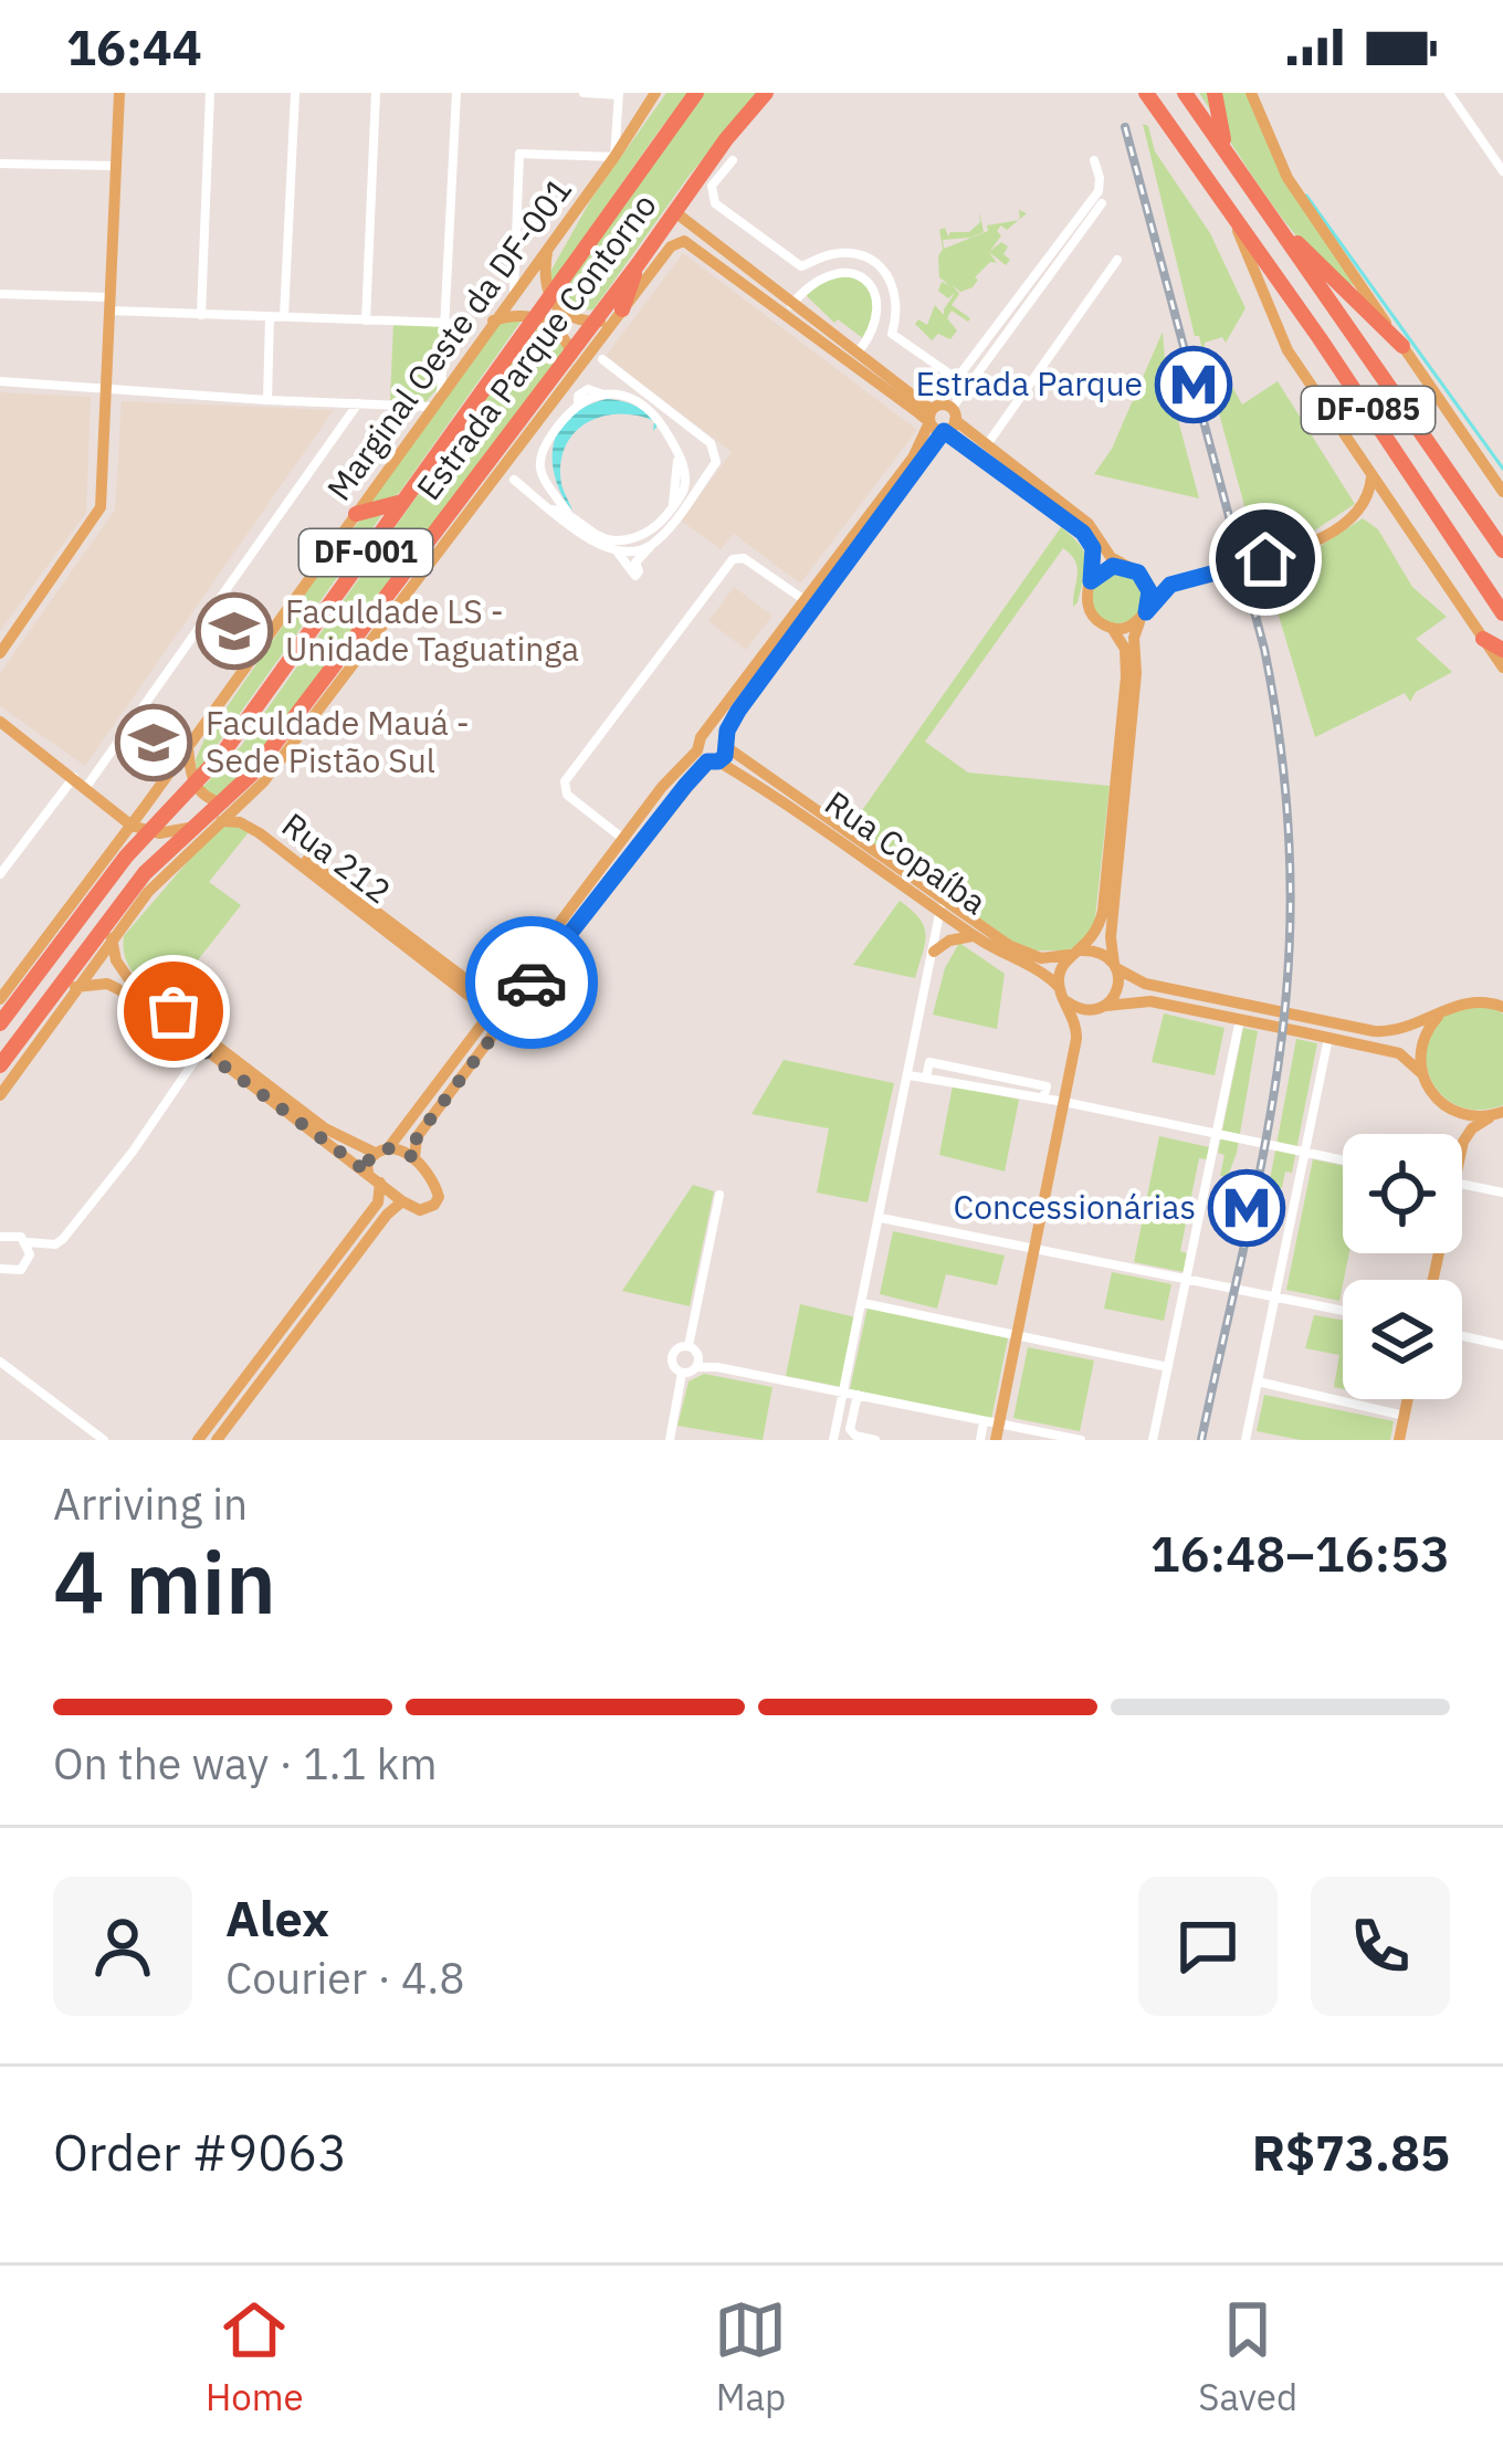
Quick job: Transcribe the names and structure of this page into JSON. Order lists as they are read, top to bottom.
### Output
{
  "streets": {
    "highway": ["Estrada Parque Contorno", "DF-085", "DF-001"],
    "main road": ["Marginal Oeste da DF-001", "Rua Copaíba", "Rua 212"]
  },
  "crossings": [
    ["Marginal Oeste da DF-001", "Estrada Parque Contorno"],
    ["Marginal Oeste da DF-001", "Rua 212"],
    ["Estrada Parque Contorno", "Rua 212"]
  ],
  "places": {
    "metro station": ["Estrada Parque", "Concessionárias"],
    "school or university": ["Faculdade LS - Unidade Taguatinga", "Faculdade Mauá - Sede Pistão Sul"]
  },
  "page": {
    "status": "16:44",
    "heading": ["4 min", "Arriving in", "16:48–16:53"],
    "panel": [
      "Alex",
      "Courier · 4.8",
      "Order #9063",
      "R$73.85"
    ],
    "bar": "On the way · 1.1 km",
    "tabs": ["Home", "Map", "Saved"]
  }
}
